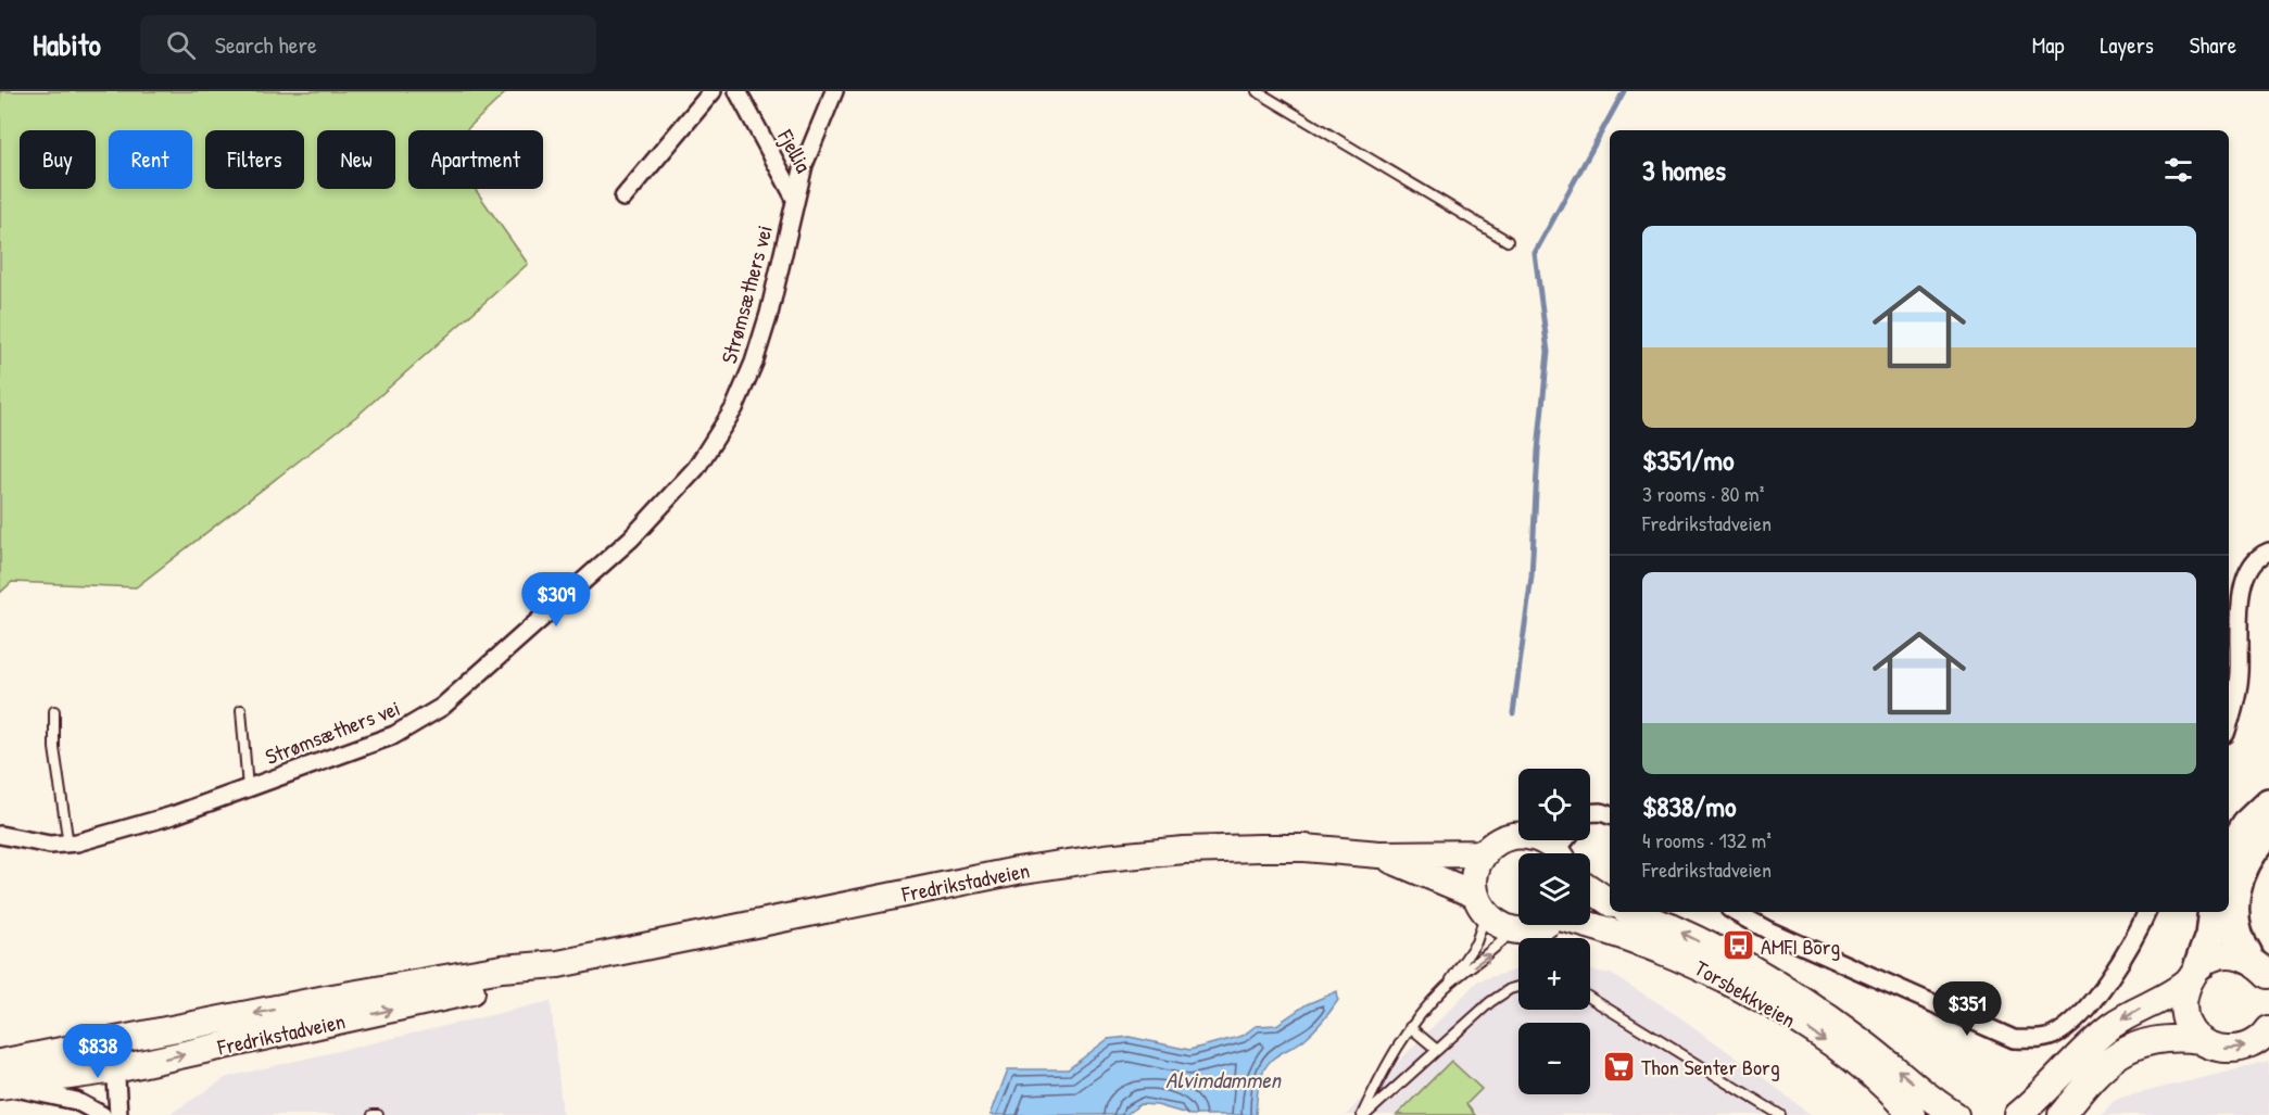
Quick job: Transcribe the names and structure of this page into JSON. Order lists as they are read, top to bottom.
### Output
{
  "streets": {
    "main road": ["Fredrikstadveien", "Torsbekkveien"],
    "street": ["Fjellia", "Strømsæthers vei"]
  },
  "crossings": [
    ["Fjellia", "Strømsæthers vei"]
  ],
  "water": ["Alvimdammen"],
  "places": {
    "bus stop": ["AMFI Borg"],
    "supermarket": ["Thon Senter Borg"]
  },
  "page": {
    "header": "Habito",
    "search": "Search here",
    "nav": ["Map", "Layers", "Share"],
    "chip": [
      "Buy",
      "Rent",
      "Filters",
      "New",
      "Apartment"
    ],
    "heading": "3 homes",
    "list": [
      {
        "name": "$351/mo",
        "note": "3 rooms · 80 m² · Fredrikstadveien"
      },
      {
        "name": "$838/mo",
        "note": "4 rooms · 132 m² · Fredrikstadveien"
      }
    ],
    "price": ["$309", "$351", "$838"],
    "map_buttons": ["+", "−"]
  }
}
